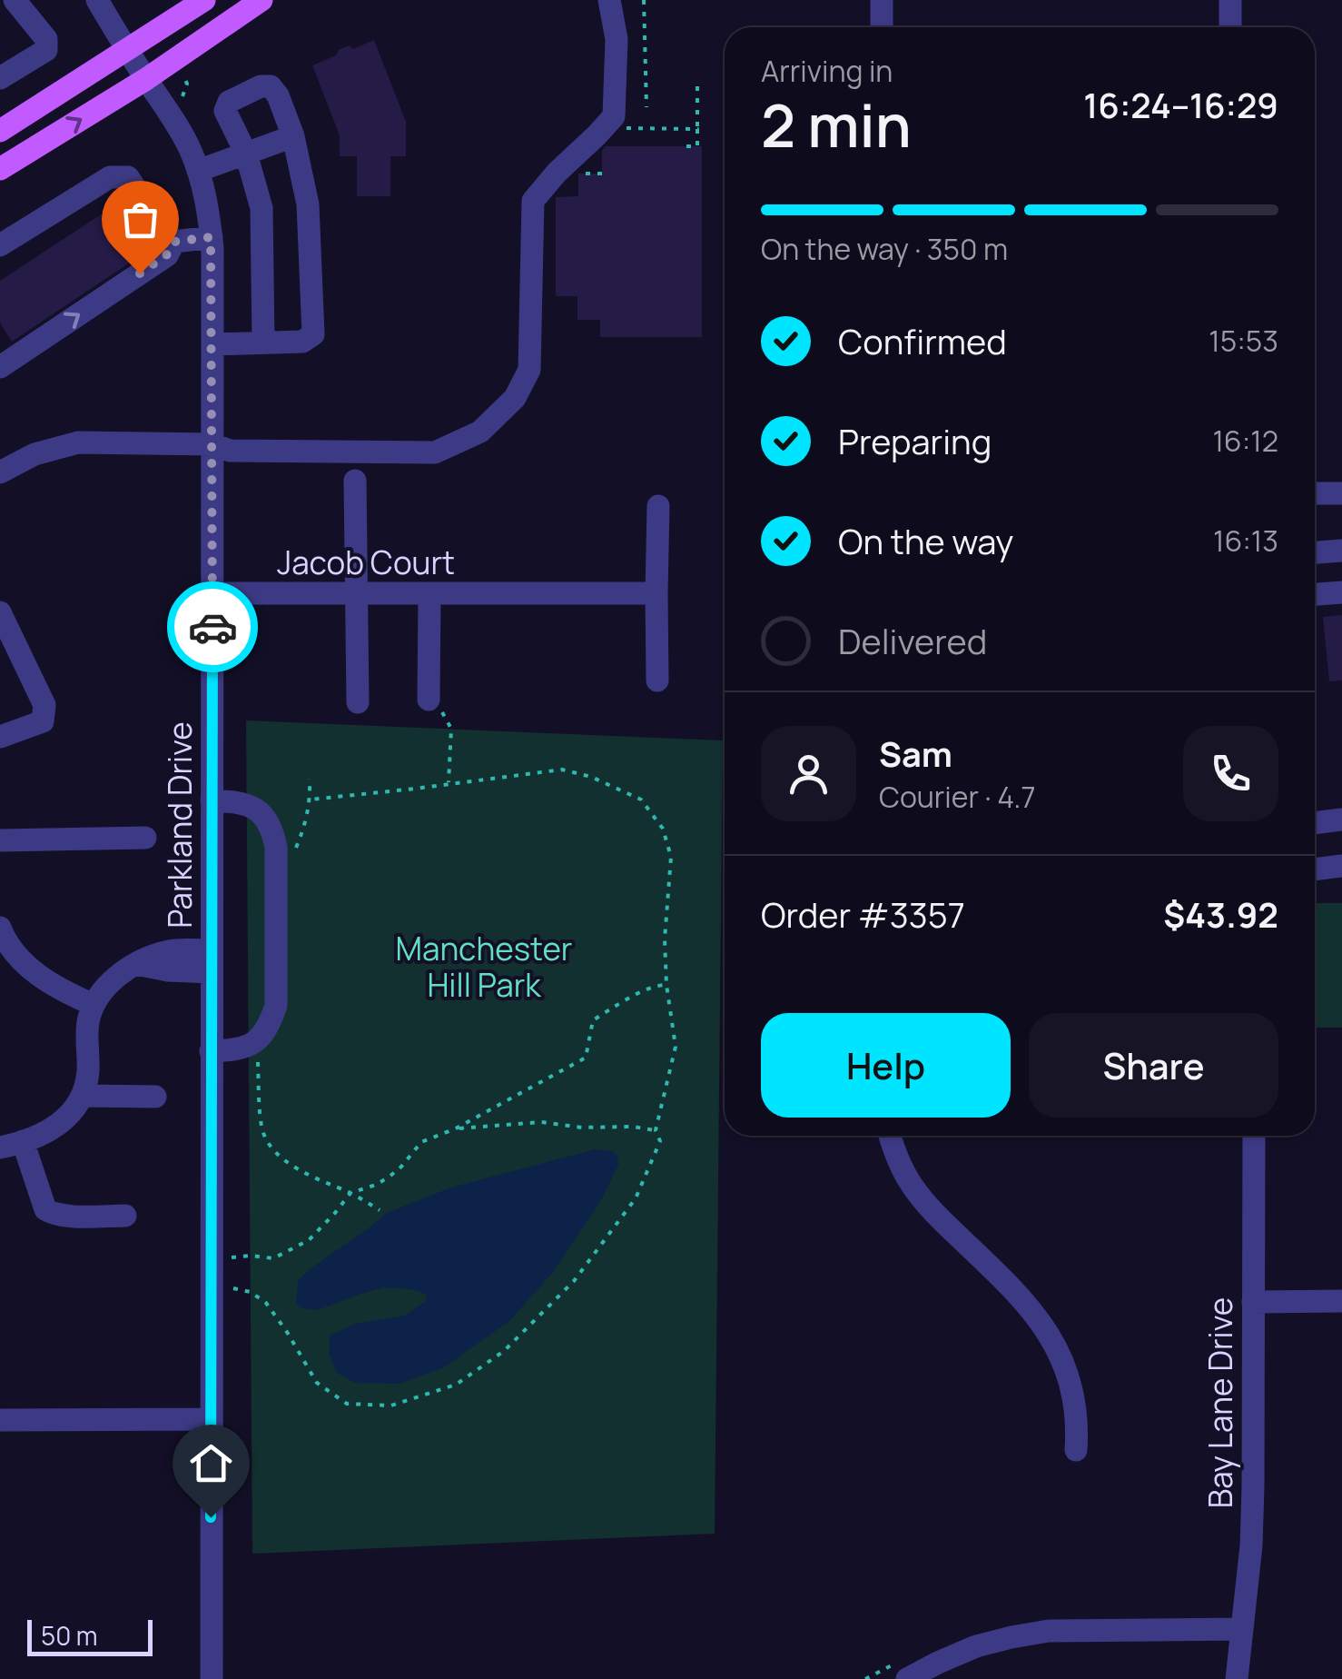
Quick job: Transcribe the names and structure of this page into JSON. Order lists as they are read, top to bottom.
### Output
{
  "streets": {
    "street": ["Jacob Court", "Parkland Drive", "Bay Lane Drive"]
  },
  "crossings": [
    ["Jacob Court", "Parkland Drive"]
  ],
  "parks": ["Manchester Hill Park"],
  "scale_bar": "50 m",
  "page": {
    "heading": ["2 min", "Arriving in", "16:24–16:29"],
    "panel": [
      "Sam",
      "Courier · 4.7",
      "Order #3357",
      "$43.92"
    ],
    "bar": "On the way · 350 m",
    "list": [
      ["Confirmed", "15:53"],
      ["Preparing", "16:12"],
      ["On the way", "16:13"],
      "Delivered"
    ],
    "buttons": ["Help", "Share"],
    "scale": "50 m"
  }
}
